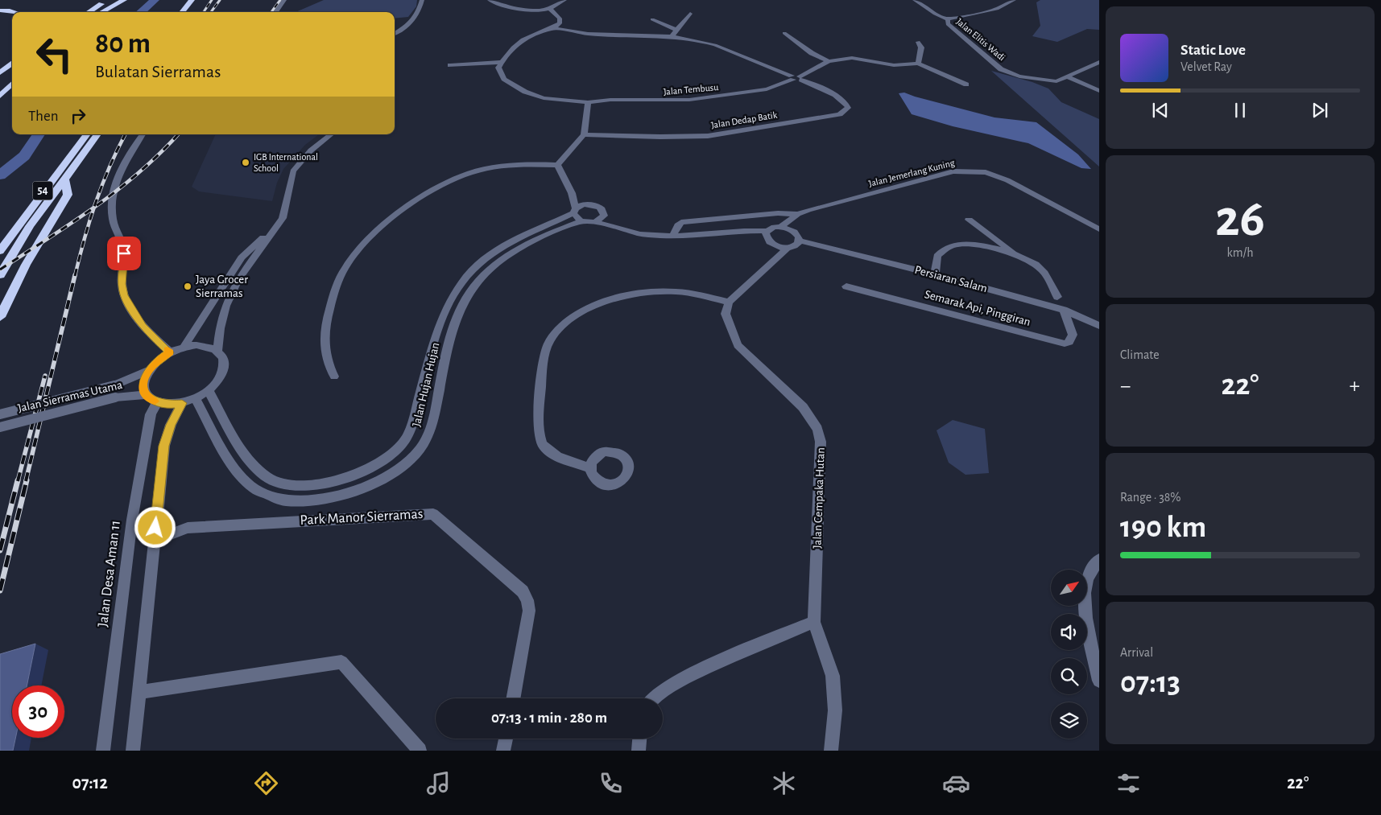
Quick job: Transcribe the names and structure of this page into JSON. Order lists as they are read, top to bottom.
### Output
{
  "streets": {
    "highway": ["54"],
    "street": [
      "Jalan Elitis Wadi",
      "Jalan Tembusu",
      "Jalan Dedap Batik",
      "Jalan Jemerlang Kuning",
      "Persiaran Salam",
      "Semarak Api, Pinggiran",
      "Jalan Hujan Hujan",
      "Jalan Sierramas Utama",
      "Jalan Cempaka Hutan",
      "Park Manor Sierramas",
      "Jalan Desa Aman 11"
    ]
  },
  "crossings": [
    ["Persiaran Salam", "Semarak Api, Pinggiran"],
    ["Jalan Hujan Hujan", "Jalan Sierramas Utama"],
    ["Jalan Hujan Hujan", "Jalan Desa Aman 11"],
    ["Jalan Sierramas Utama", "Jalan Desa Aman 11"]
  ],
  "places": ["IGB International School", "Jaya Grocer Sierramas"],
  "north": "top right",
  "page": {
    "turn": ["80 m", "Bulatan Sierramas"],
    "song": ["Static Love", "Velvet Ray"],
    "then": "Then",
    "tile": [
      ["26", "km/h"],
      "Climate",
      ["Range · 38%", "190 km"],
      ["Arrival", "07:13"]
    ],
    "heat": ["−", "22°", "+"],
    "limit": "30",
    "trip": "07:13 · 1 min · 280 m",
    "tabs": ["07:12", "22°"]
  }
}
